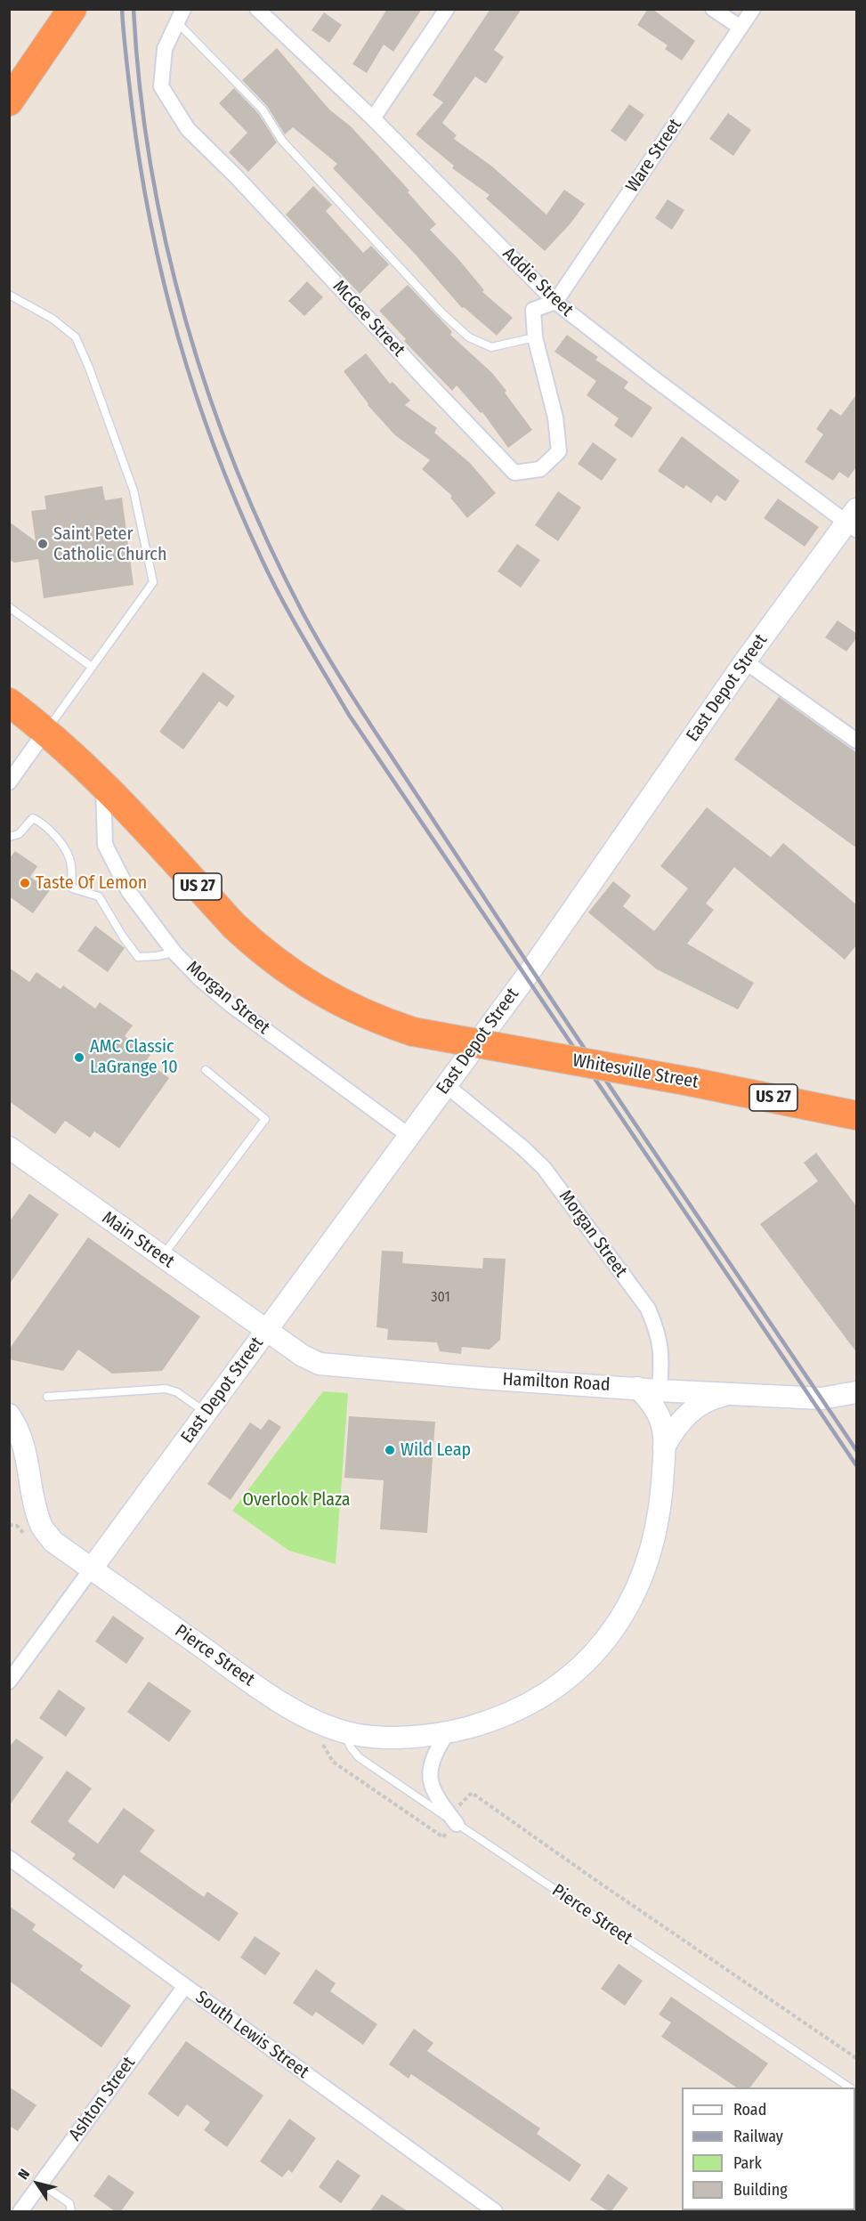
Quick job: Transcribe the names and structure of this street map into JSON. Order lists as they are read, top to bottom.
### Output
{
  "streets": {
    "highway": ["US 27", "Whitesville Street"],
    "street": [
      "Ware Street",
      "Addie Street",
      "McGee Street",
      "East Depot Street",
      "Morgan Street",
      "Main Street",
      "Hamilton Road",
      "Pierce Street",
      "South Lewis Street",
      "Ashton Street"
    ]
  },
  "crossings": [
    ["Ware Street", "Addie Street"],
    ["Ware Street", "McGee Street"],
    ["Addie Street", "McGee Street"],
    ["Addie Street", "East Depot Street"],
    ["East Depot Street", "Morgan Street"],
    ["East Depot Street", "Main Street"],
    ["East Depot Street", "Hamilton Road"],
    ["East Depot Street", "Pierce Street"],
    ["US 27", "Morgan Street"],
    ["US 27", "Whitesville Street"],
    ["Morgan Street", "Whitesville Street"],
    ["Morgan Street", "Hamilton Road"],
    ["Main Street", "Hamilton Road"],
    ["Hamilton Road", "Pierce Street"],
    ["South Lewis Street", "Ashton Street"]
  ],
  "parks": ["Overlook Plaza"],
  "places": [
    "Saint Peter Catholic Church",
    "Taste Of Lemon",
    "AMC Classic LaGrange 10",
    "Wild Leap"
  ],
  "house_numbers": ["301"],
  "legend": [
    "Road",
    "Railway",
    "Park",
    "Building"
  ],
  "north": "top left"
}
